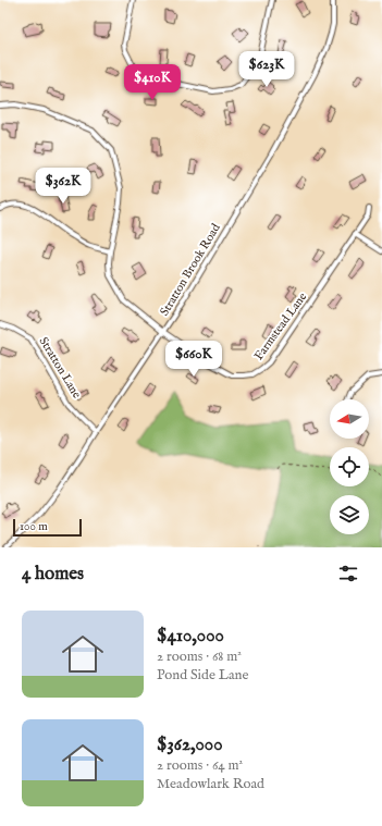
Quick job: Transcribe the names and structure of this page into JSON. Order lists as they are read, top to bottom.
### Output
{
  "streets": {
    "street": ["Stratton Brook Road", "Farmstead Lane", "Stratton Lane"]
  },
  "crossings": [
    ["Stratton Brook Road", "Farmstead Lane"],
    ["Stratton Brook Road", "Stratton Lane"]
  ],
  "scale_bar": "100 m",
  "north": "left",
  "page": {
    "price": [
      "$623K",
      "$410K",
      "$362K",
      "$660K"
    ],
    "scale": "100 m",
    "heading": "4 homes",
    "list": [
      {
        "name": "$410,000",
        "note": "2 rooms · 68 m² · Pond Side Lane"
      },
      {
        "name": "$362,000",
        "note": "2 rooms · 64 m² · Meadowlark Road"
      }
    ]
  }
}
